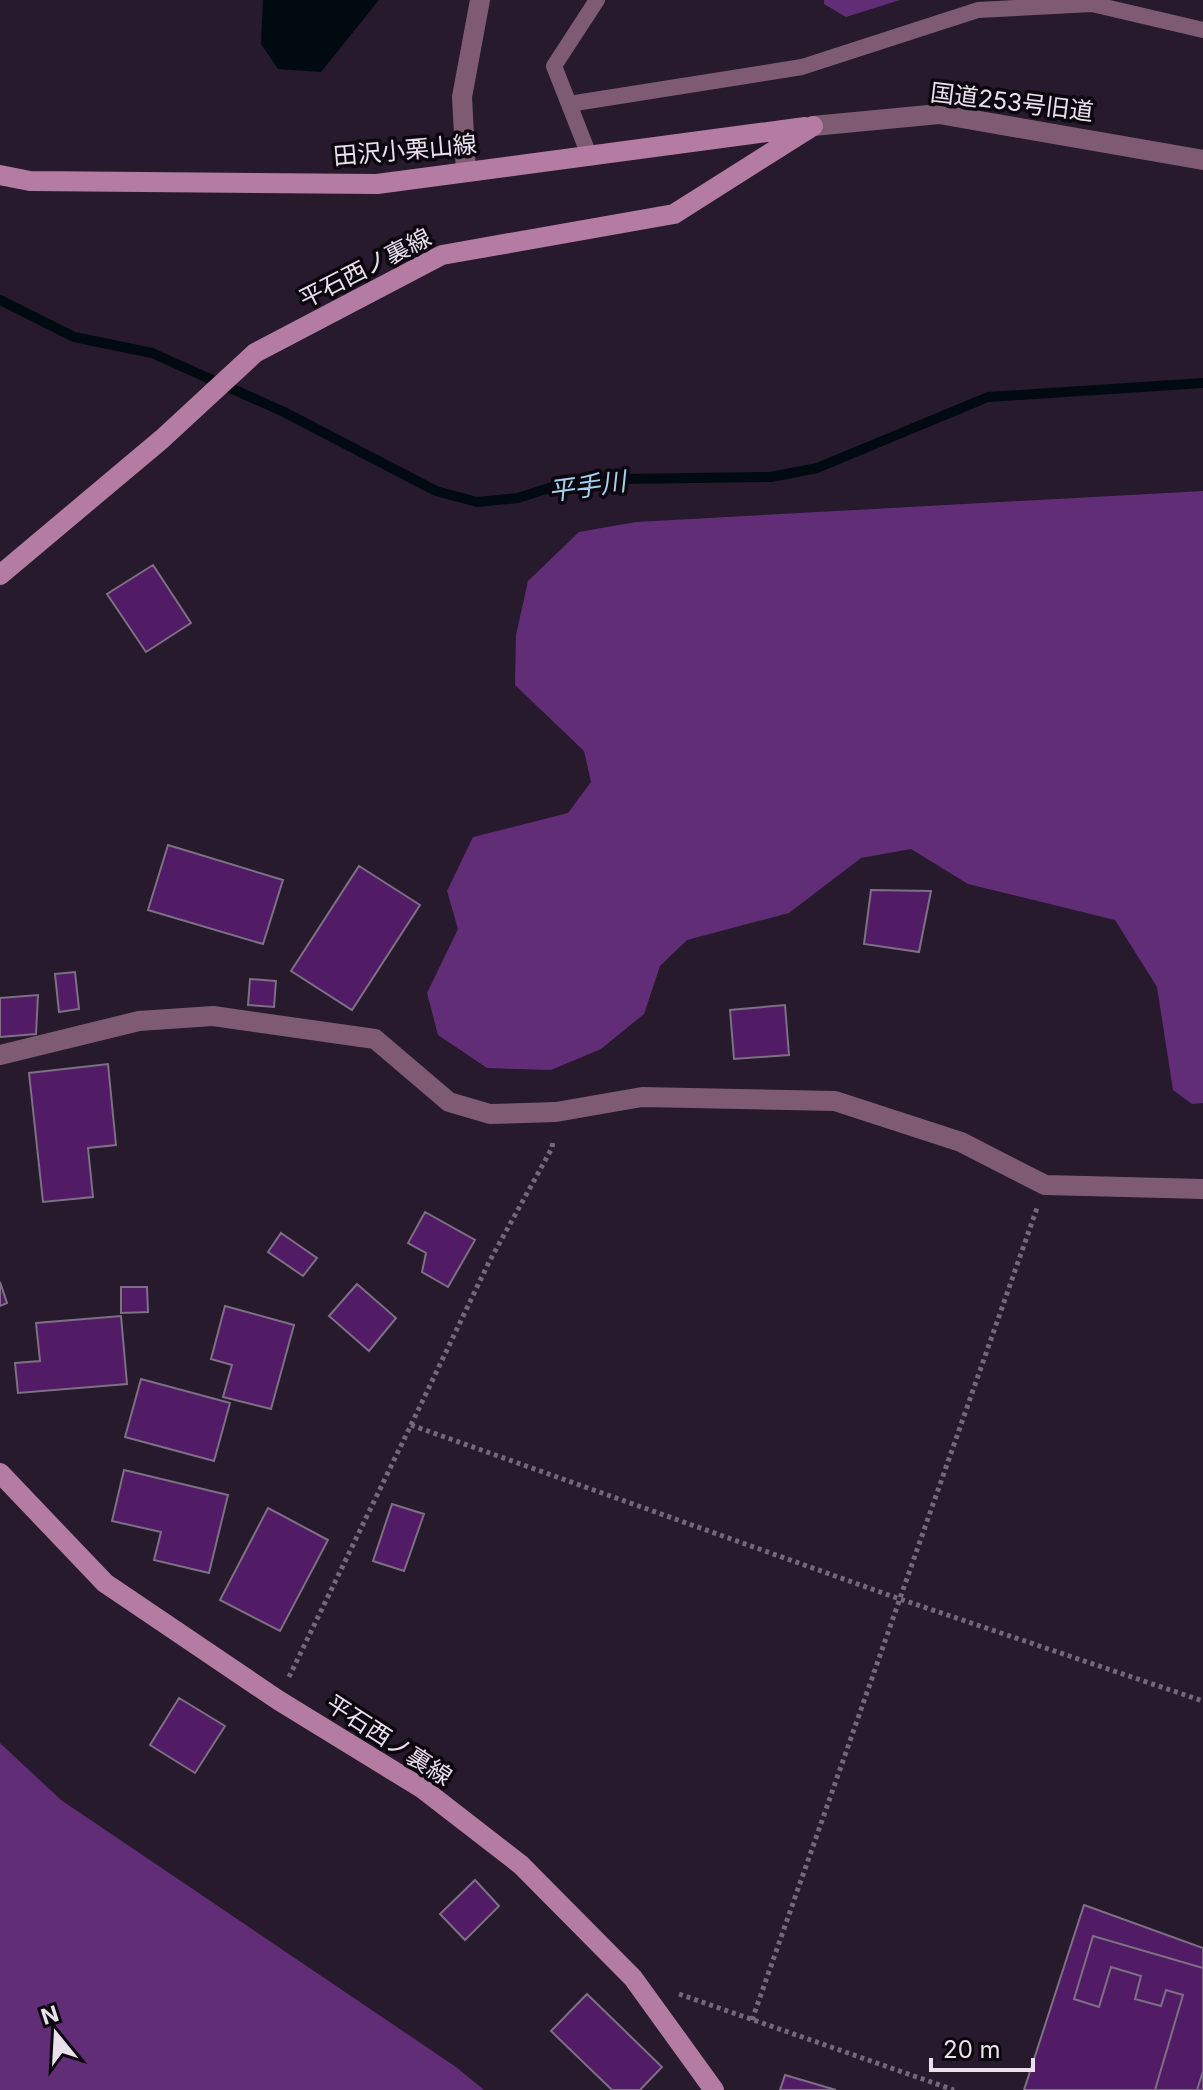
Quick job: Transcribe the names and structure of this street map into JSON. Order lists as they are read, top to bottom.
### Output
{
  "streets": {
    "main road": ["田沢小栗山線", "平石西ノ裏線"],
    "street": ["国道253号旧道"]
  },
  "crossings": [
    ["国道253号旧道", "田沢小栗山線"],
    ["国道253号旧道", "平石西ノ裏線"],
    ["田沢小栗山線", "平石西ノ裏線"]
  ],
  "water": ["平手川"],
  "scale_bar": "20 m",
  "north": "top"
}
